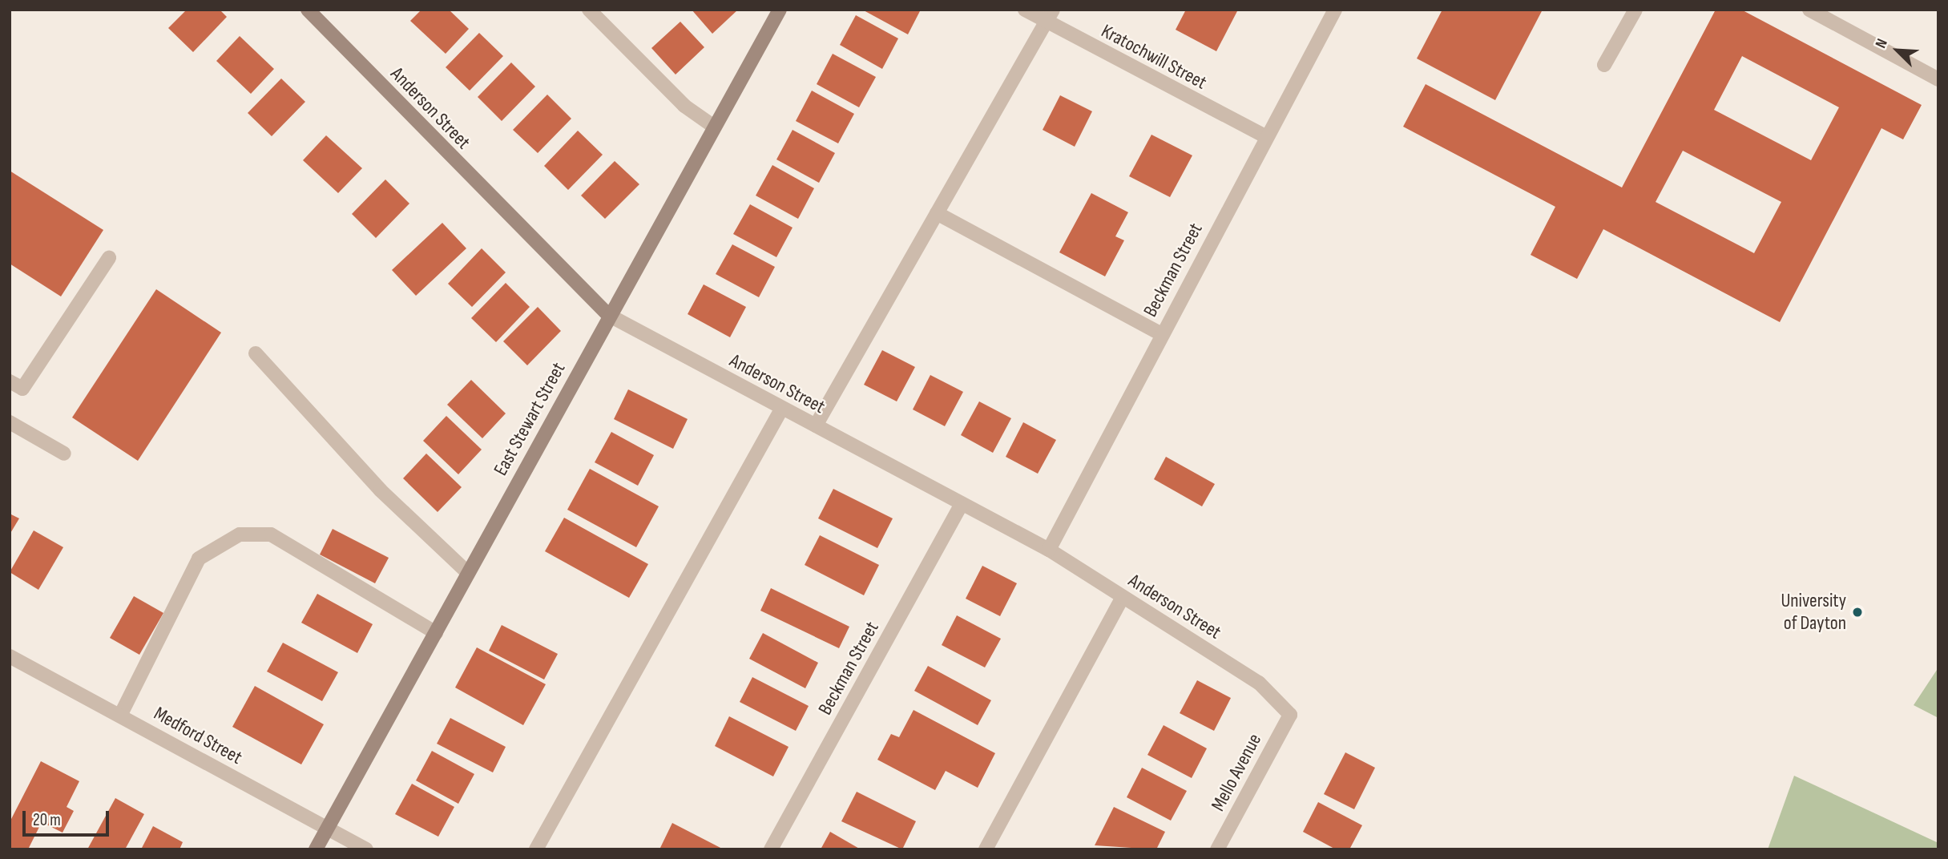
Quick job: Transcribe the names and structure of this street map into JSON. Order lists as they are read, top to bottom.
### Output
{
  "streets": {
    "main road": ["Anderson Street", "East Stewart Street"],
    "street": [
      "Kratochwill Street",
      "Beckman Street",
      "Medford Street",
      "Mello Avenue"
    ]
  },
  "crossings": [
    ["Kratochwill Street", "Beckman Street"],
    ["Anderson Street", "Beckman Street"],
    ["Anderson Street", "East Stewart Street"],
    ["Anderson Street", "Mello Avenue"],
    ["East Stewart Street", "Medford Street"]
  ],
  "places": ["University of Dayton"],
  "scale_bar": "20 m",
  "north": "top left"
}
